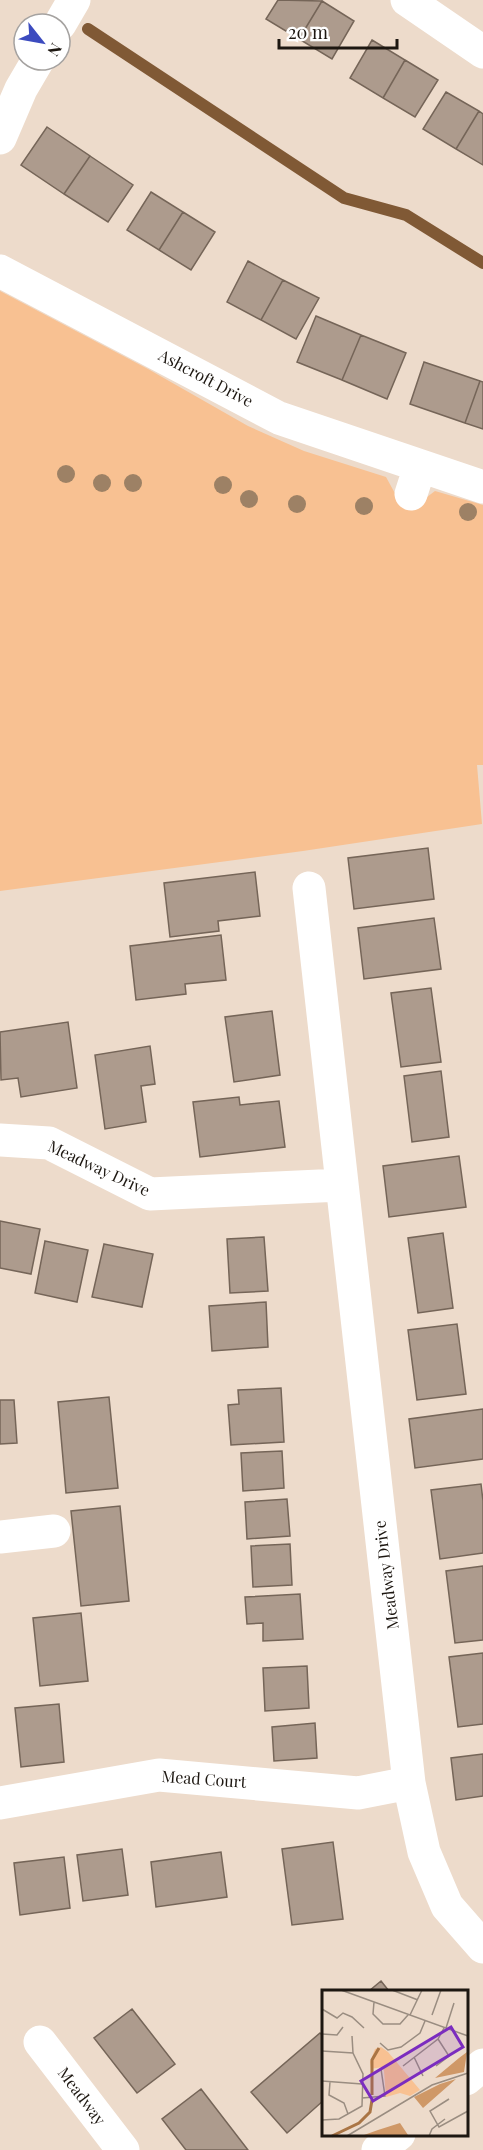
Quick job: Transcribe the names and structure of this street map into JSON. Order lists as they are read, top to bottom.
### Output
{
  "streets": {
    "street": [
      "Ashcroft Drive",
      "Meadway Drive",
      "Mead Court",
      "Meadway"
    ]
  },
  "crossings": [
    ["Meadway Drive", "Mead Court"]
  ],
  "scale_bar": "20 m",
  "north": "bottom right"
}
